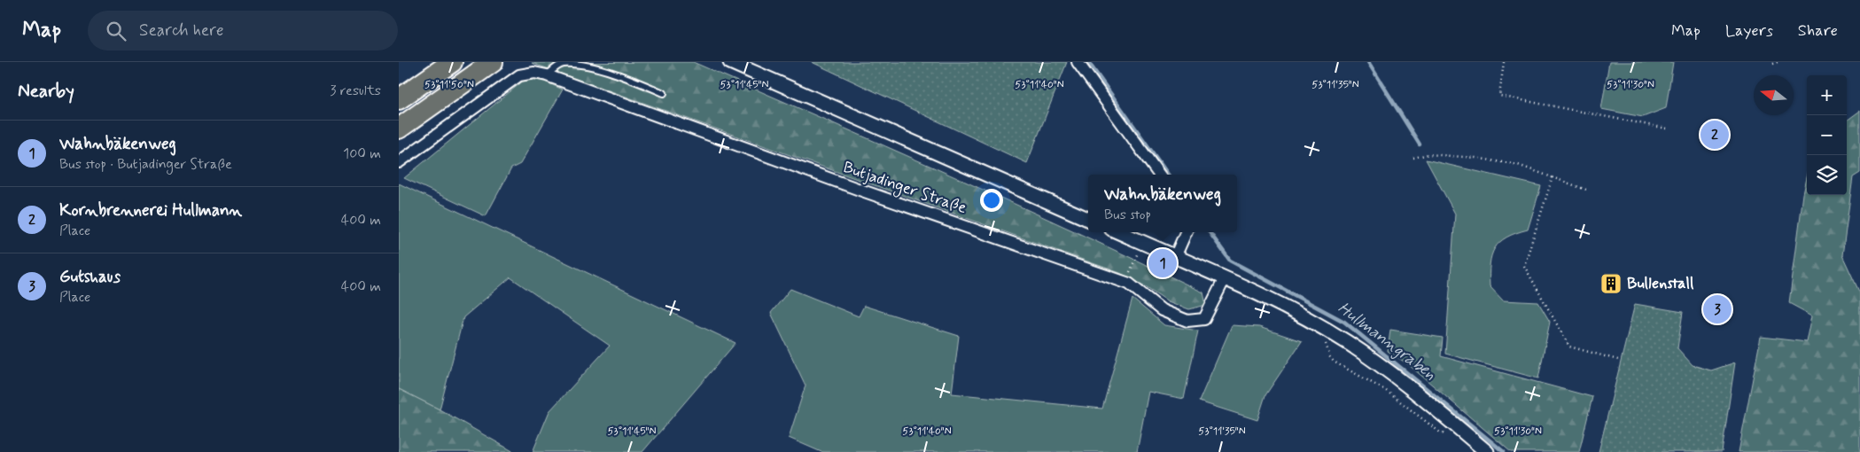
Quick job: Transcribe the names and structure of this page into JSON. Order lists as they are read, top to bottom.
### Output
{
  "streets": {
    "street": ["Butjadinger Straße"]
  },
  "water": ["Hullmanngraben"],
  "places": {
    "building": ["Bullenstall"]
  },
  "north": "left",
  "page": {
    "header": "Map",
    "search": "Search here",
    "nav": ["Map", "Layers", "Share"],
    "heading": ["Nearby", "3 results"],
    "map_buttons": ["+", "−"],
    "pins": ["2", "1", "3"],
    "list": [
      {
        "mark": "1",
        "name": "Wahnbäkenweg",
        "note": "Bus stop · Butjadinger Straße",
        "value": "100 m"
      },
      {
        "mark": "2",
        "name": "Kornbrennerei Hullmann",
        "note": "Place",
        "value": "400 m"
      },
      {
        "mark": "3",
        "name": "Gutshaus",
        "note": "Place",
        "value": "400 m"
      }
    ],
    "popup": ["Wahnbäkenweg", "Bus stop"]
  },
  "coordinates": [
    "53°11'50\"N",
    "53°11'45\"N",
    "53°11'40\"N",
    "53°11'35\"N",
    "53°11'30\"N"
  ]
}
